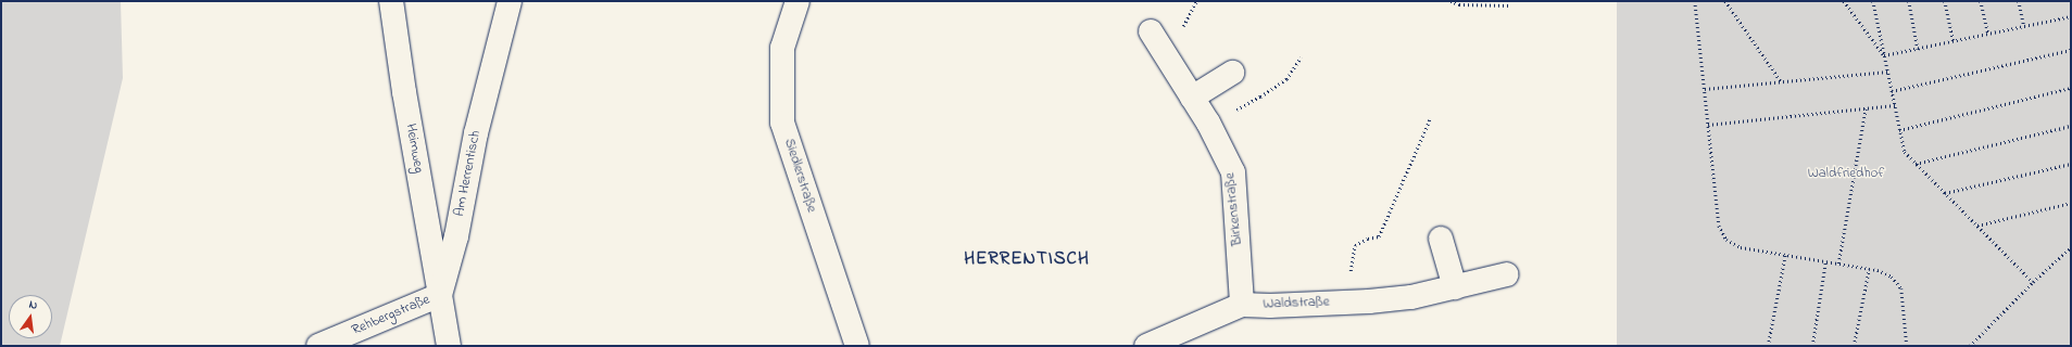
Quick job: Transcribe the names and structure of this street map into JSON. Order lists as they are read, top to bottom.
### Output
{
  "streets": {
    "street": [
      "Heimweg",
      "Am Herrentisch",
      "Siedlerstraße",
      "Birkenstraße",
      "Waldstraße",
      "Rehbergstraße"
    ]
  },
  "crossings": [
    ["Heimweg", "Am Herrentisch"],
    ["Heimweg", "Rehbergstraße"],
    ["Am Herrentisch", "Rehbergstraße"],
    ["Birkenstraße", "Waldstraße"]
  ],
  "districts": ["HERRENTISCH"],
  "parks": ["Waldfriedhof"],
  "north": "top"
}
